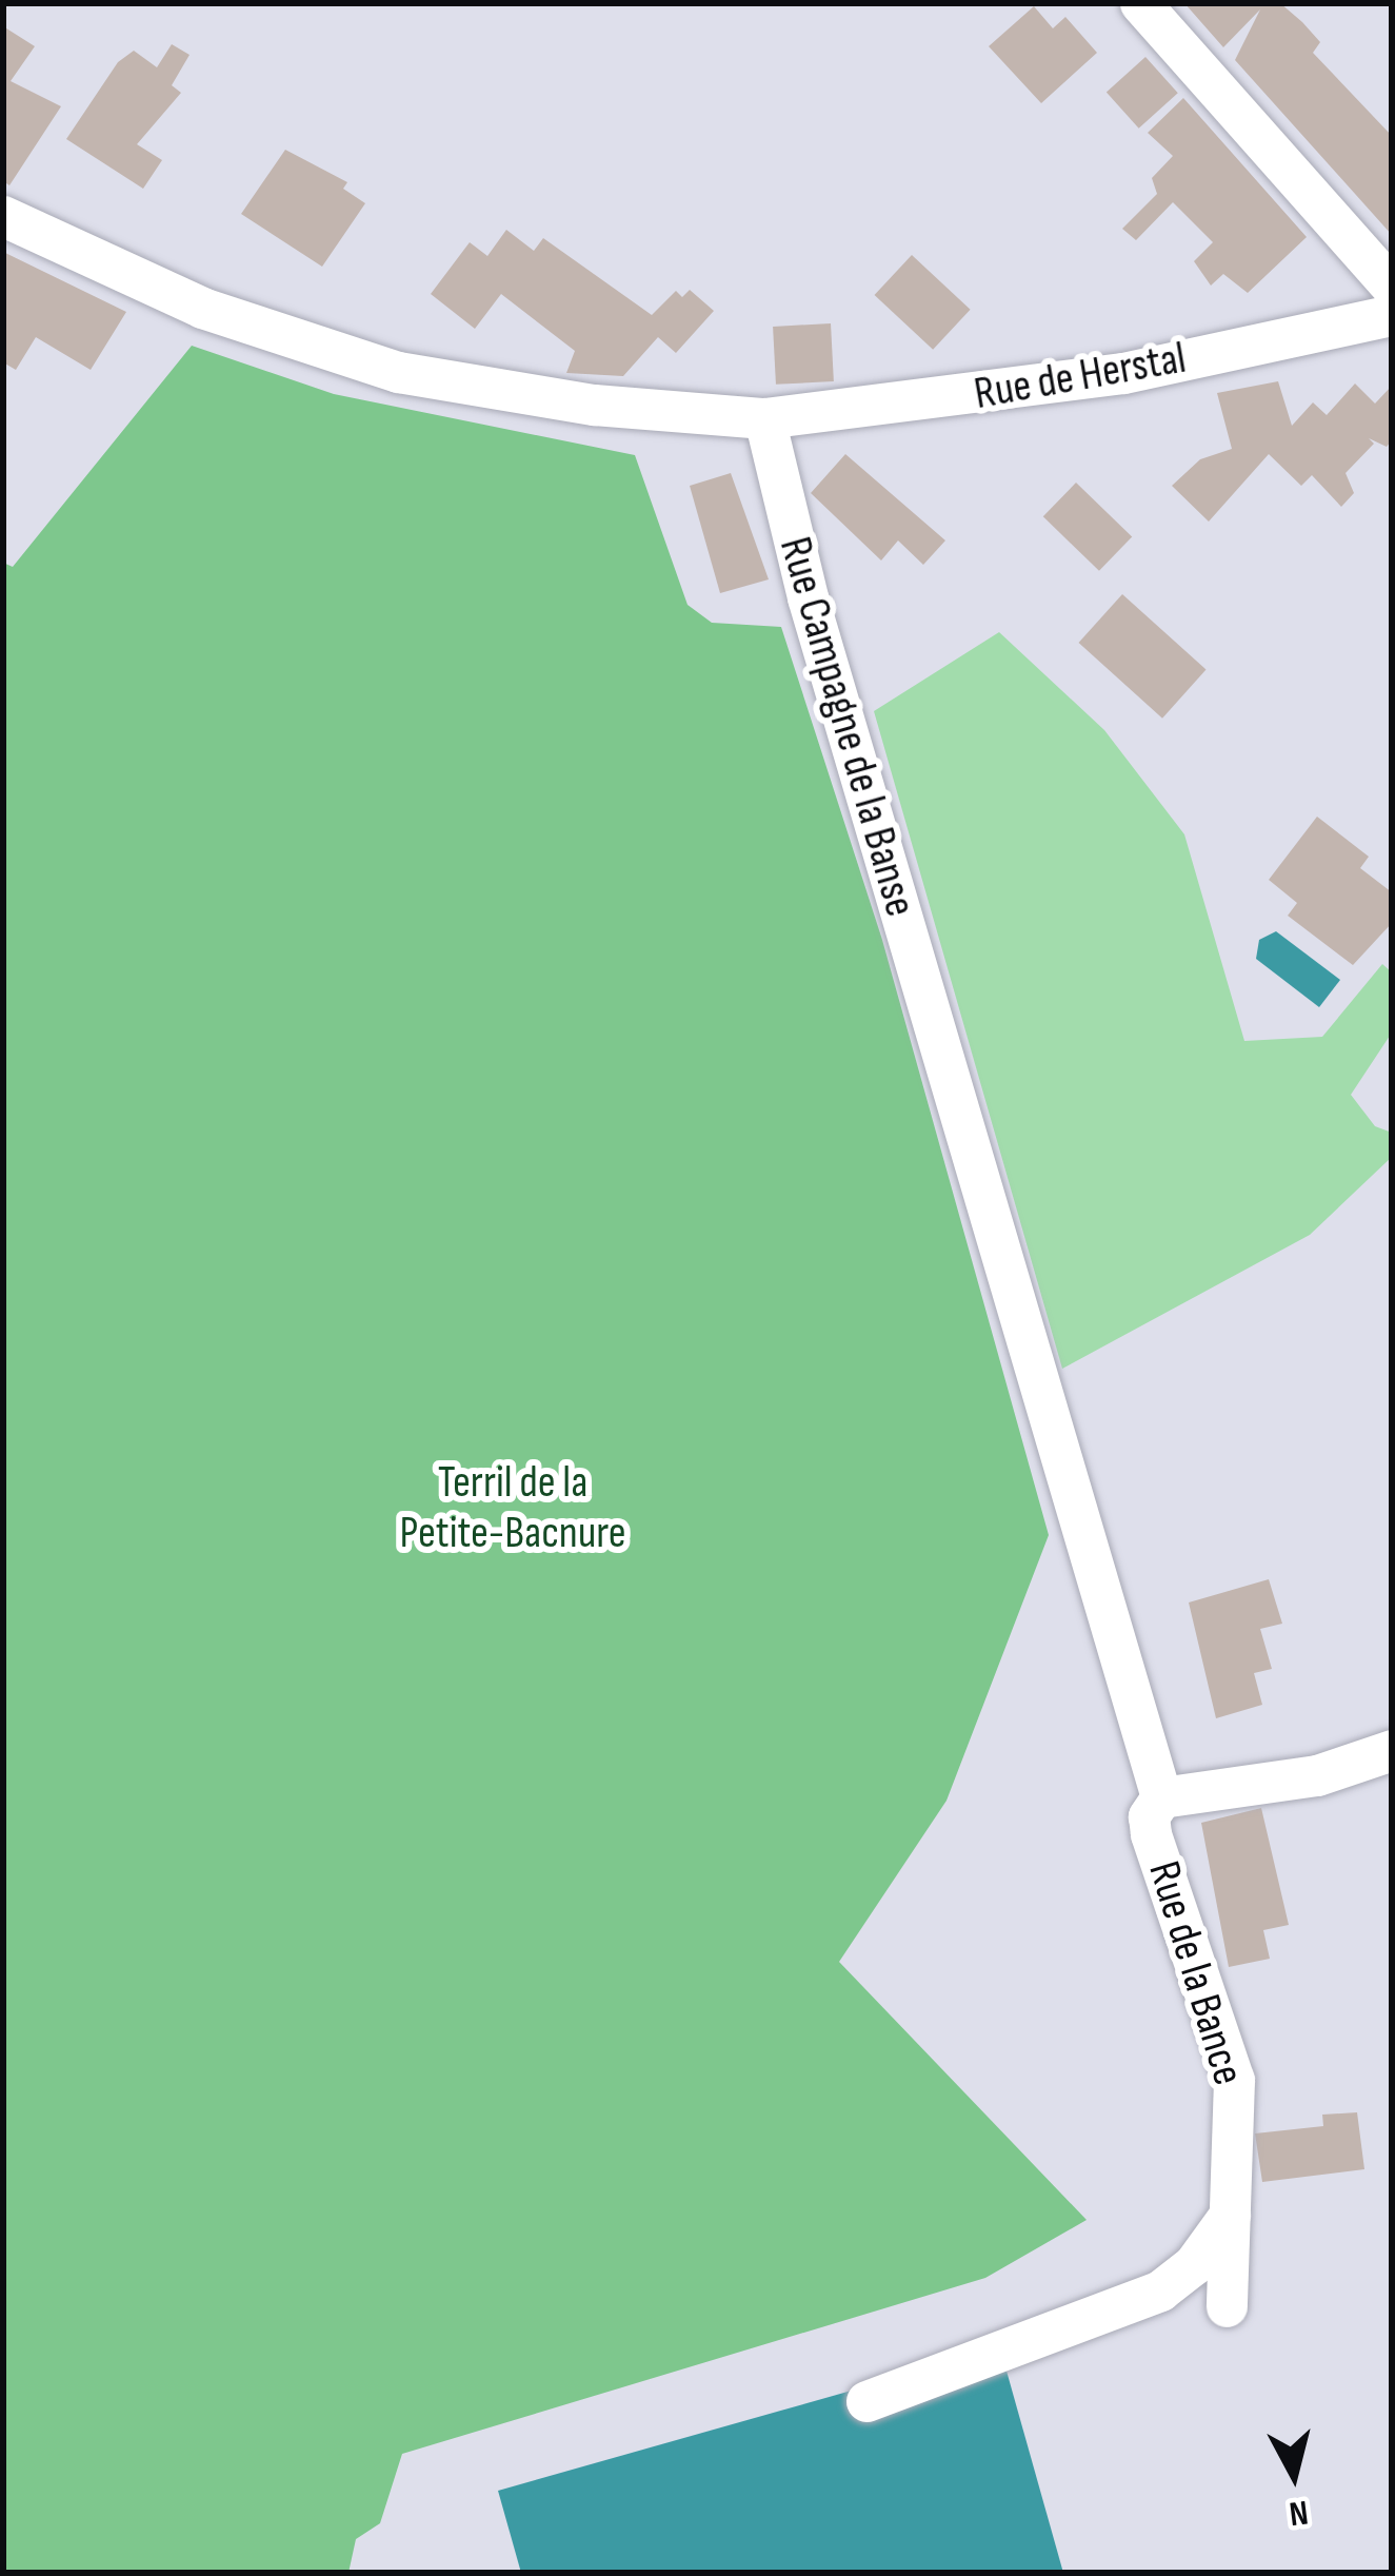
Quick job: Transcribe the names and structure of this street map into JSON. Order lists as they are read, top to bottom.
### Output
{
  "streets": {
    "street": ["Rue de Herstal", "Rue Campagne de la Banse", "Rue de la Bance"]
  },
  "crossings": [
    ["Rue de Herstal", "Rue Campagne de la Banse"],
    ["Rue Campagne de la Banse", "Rue de la Bance"]
  ],
  "parks": ["Terril de la Petite-Bacnure"],
  "north": "bottom"
}
